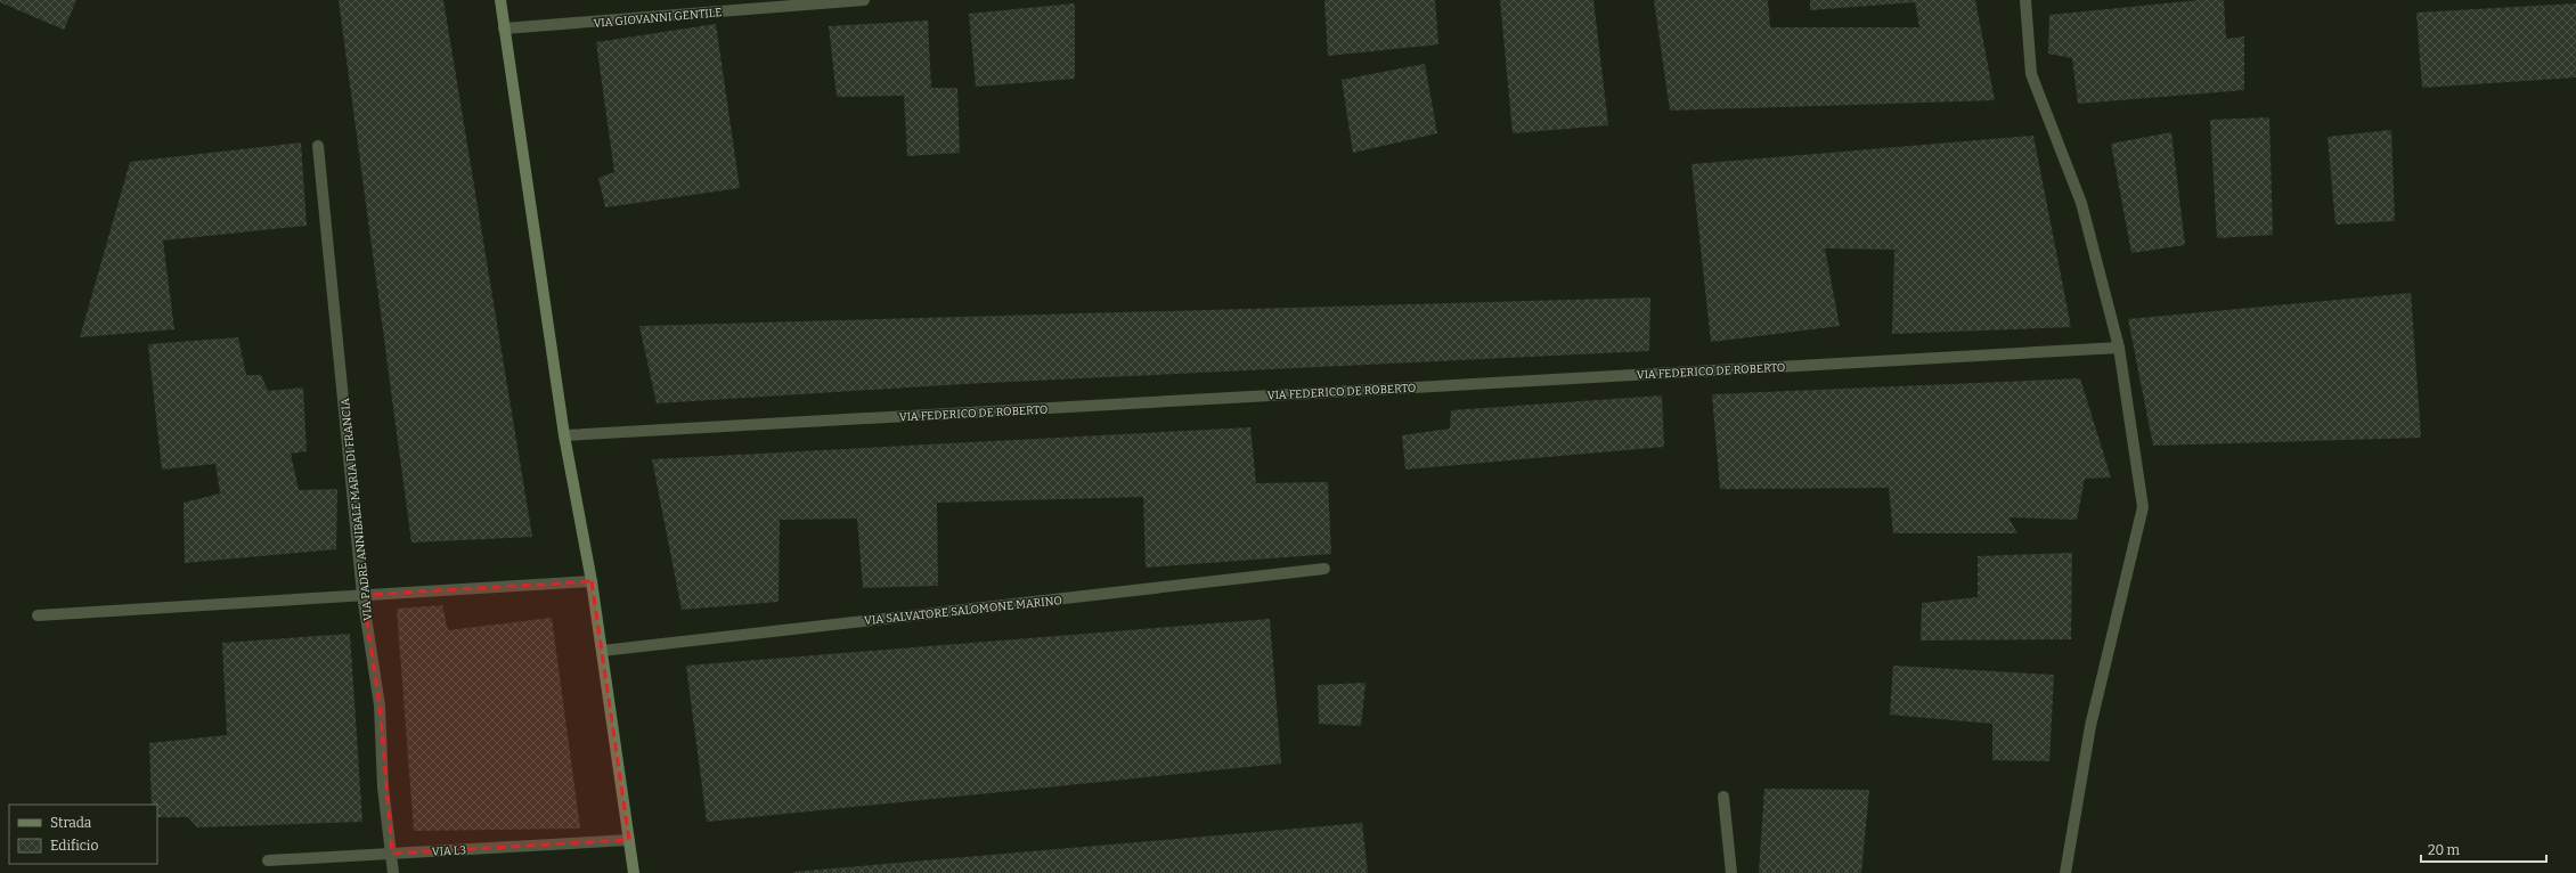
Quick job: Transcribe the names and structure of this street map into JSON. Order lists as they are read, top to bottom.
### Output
{
  "streets": {
    "street": [
      "VIA GIOVANNI GENTILE",
      "VIA FEDERICO DE ROBERTO",
      "VIA PADRE ANNIBALE MARIA DI FRANCIA",
      "VIA SALVATORE SALOMONE MARINO",
      "VIA L3"
    ]
  },
  "crossings": [
    ["VIA PADRE ANNIBALE MARIA DI FRANCIA", "VIA L3"]
  ],
  "legend": ["Strada", "Edificio"],
  "scale_bar": "20 m"
}
